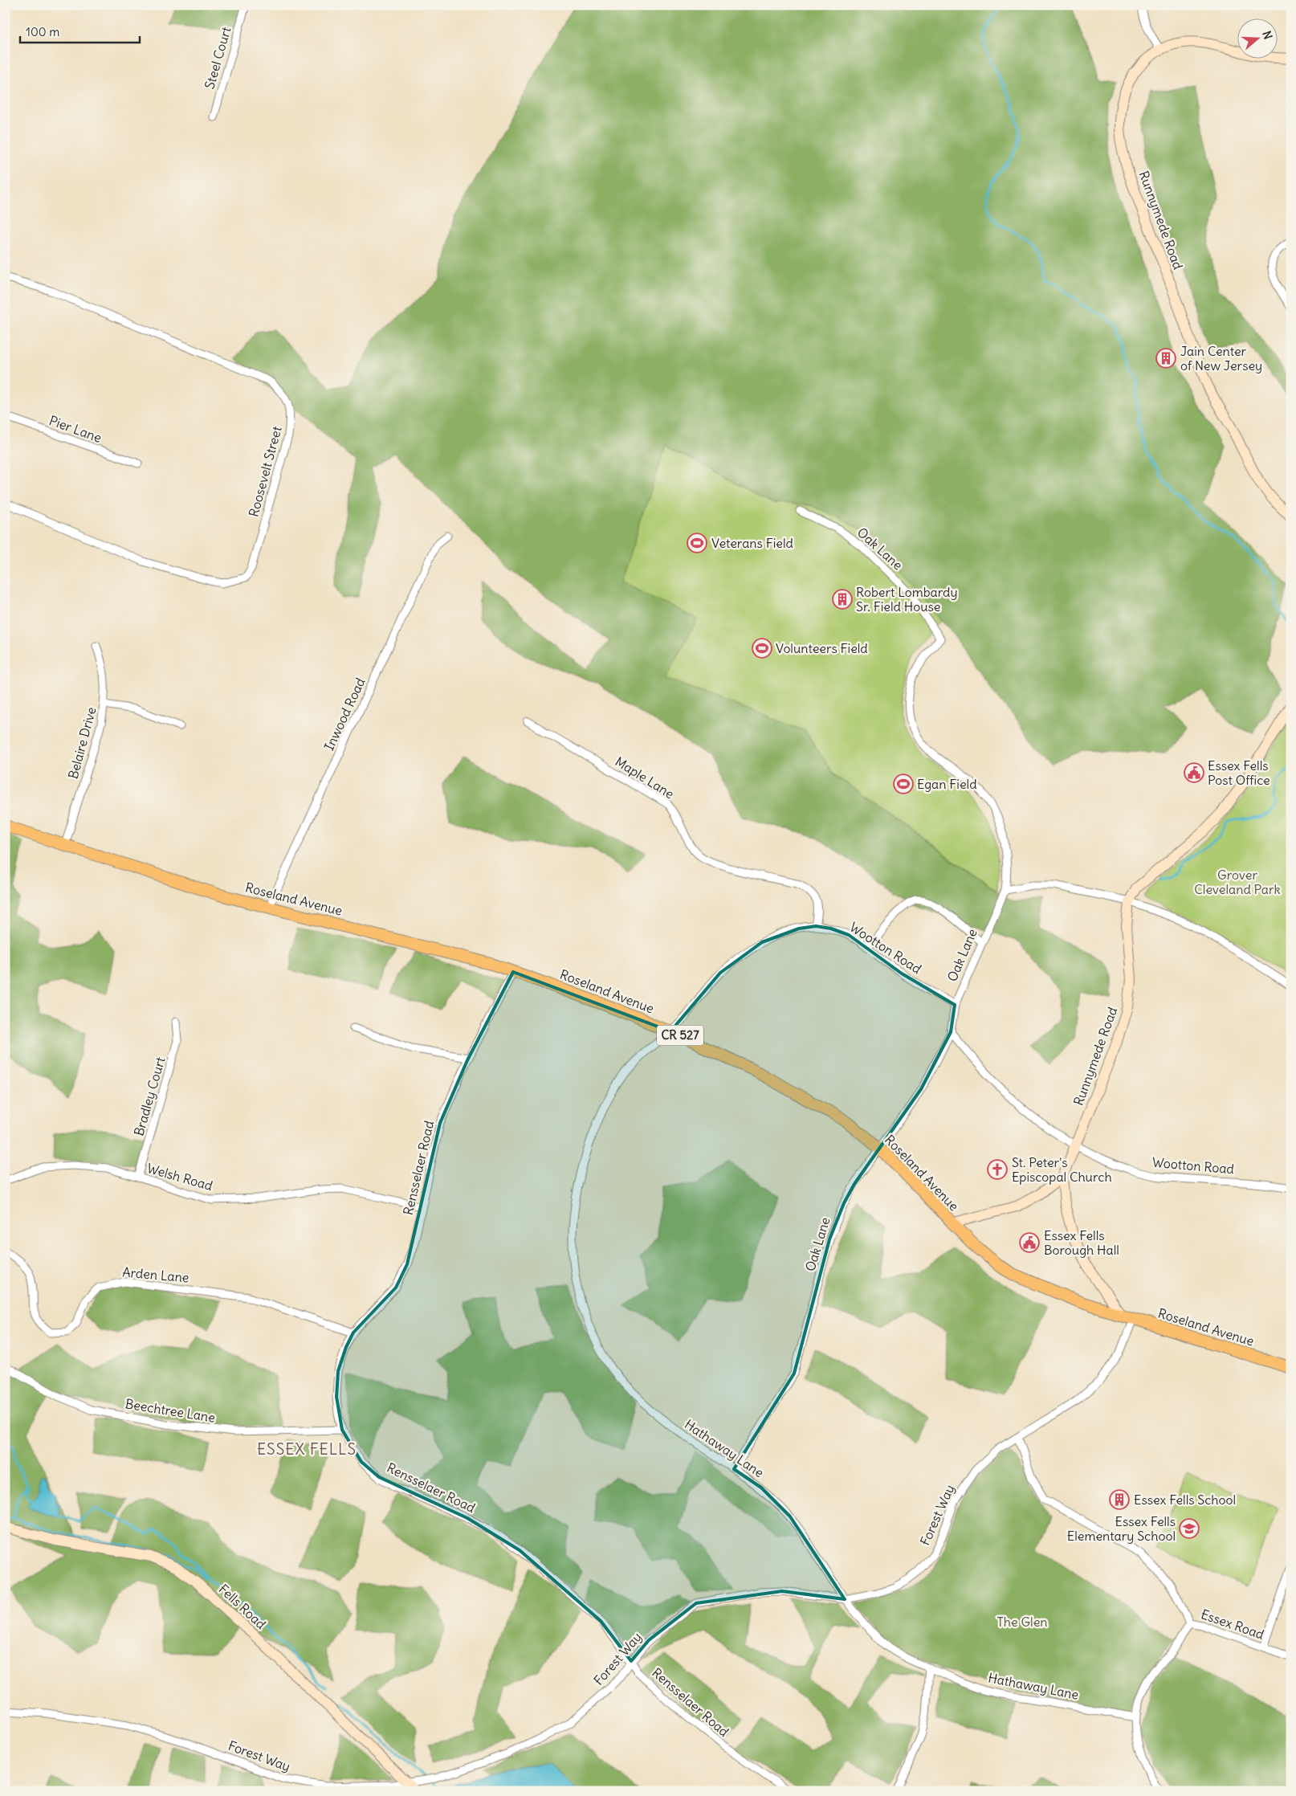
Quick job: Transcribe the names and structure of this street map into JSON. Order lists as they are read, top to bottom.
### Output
{
  "streets": {
    "main road": ["Roseland Avenue", "CR 527"],
    "street": [
      "Steel Court",
      "Runnymede Road",
      "Pier Lane",
      "Roosevelt Street",
      "Oak Lane",
      "Inwood Road",
      "Belaire Drive",
      "Maple Lane",
      "Wootton Road",
      "Bradley Court",
      "Rensselaer Road",
      "Welsh Road",
      "Arden Lane",
      "Beechtree Lane",
      "Hathaway Lane",
      "Forest Way",
      "Fells Road",
      "Essex Road"
    ]
  },
  "crossings": [
    ["Runnymede Road", "Roseland Avenue"],
    ["Runnymede Road", "Wootton Road"],
    ["Oak Lane", "Roseland Avenue"],
    ["Oak Lane", "Wootton Road"],
    ["Oak Lane", "Hathaway Lane"],
    ["Inwood Road", "Roseland Avenue"],
    ["Belaire Drive", "Roseland Avenue"],
    ["Maple Lane", "Wootton Road"],
    ["Roseland Avenue", "Wootton Road"],
    ["Roseland Avenue", "Rensselaer Road"],
    ["Roseland Avenue", "Hathaway Lane"],
    ["Roseland Avenue", "Forest Way"],
    ["Wootton Road", "Hathaway Lane"],
    ["Bradley Court", "Welsh Road"],
    ["Rensselaer Road", "Welsh Road"],
    ["Rensselaer Road", "Arden Lane"],
    ["Rensselaer Road", "Beechtree Lane"],
    ["Rensselaer Road", "Forest Way"],
    ["Hathaway Lane", "Forest Way"],
    ["Forest Way", "Fells Road"]
  ],
  "districts": ["ESSEX FELLS"],
  "parks": ["Grover Cleveland Park", "The Glen"],
  "places": {
    "building": ["Jain Center of New Jersey", "Robert Lombardy Sr. Field House", "Essex Fells School"],
    "sports": ["Veterans Field", "Volunteers Field", "Egan Field"],
    "public building": ["Essex Fells Post Office", "Essex Fells Borough Hall"],
    "church": ["St. Peter's Episcopal Church"],
    "school or university": ["Essex Fells Elementary School"]
  },
  "scale_bar": "100 m",
  "north": "right"
}
